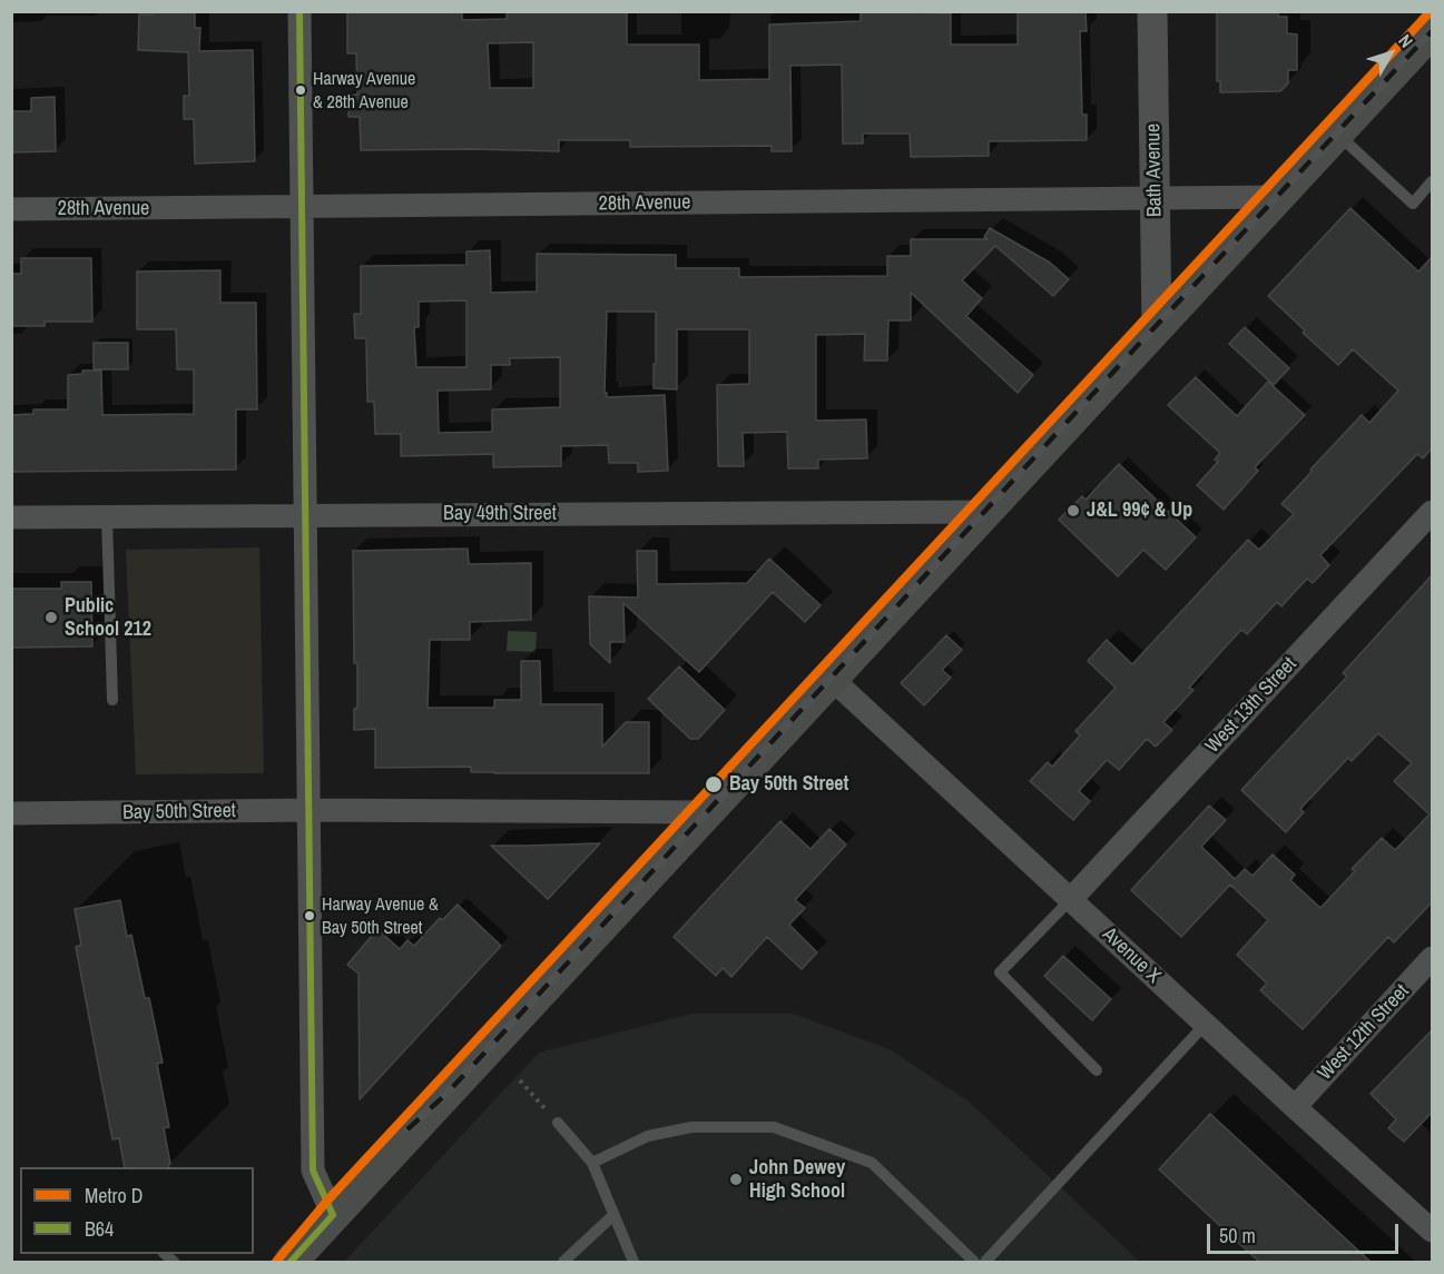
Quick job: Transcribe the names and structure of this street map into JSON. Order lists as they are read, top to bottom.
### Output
{
  "streets": {
    "street": [
      "Bath Avenue",
      "28th Avenue",
      "Bay 49th Street",
      "West 13th Street",
      "Bay 50th Street",
      "Avenue X",
      "West 12th Street"
    ]
  },
  "crossings": [
    ["Bath Avenue", "28th Avenue"],
    ["West 13th Street", "Avenue X"],
    ["Avenue X", "West 12th Street"]
  ],
  "places": [
    "Harway Avenue & 28th Avenue",
    "J&L 99¢ & Up",
    "Public School 212",
    "Bay 50th Street",
    "Harway Avenue & Bay 50th Street",
    "John Dewey High School"
  ],
  "lines": ["metro line D", "transit line B64"],
  "legend": ["Metro D", "B64"],
  "scale_bar": "50 m",
  "north": "top right"
}
